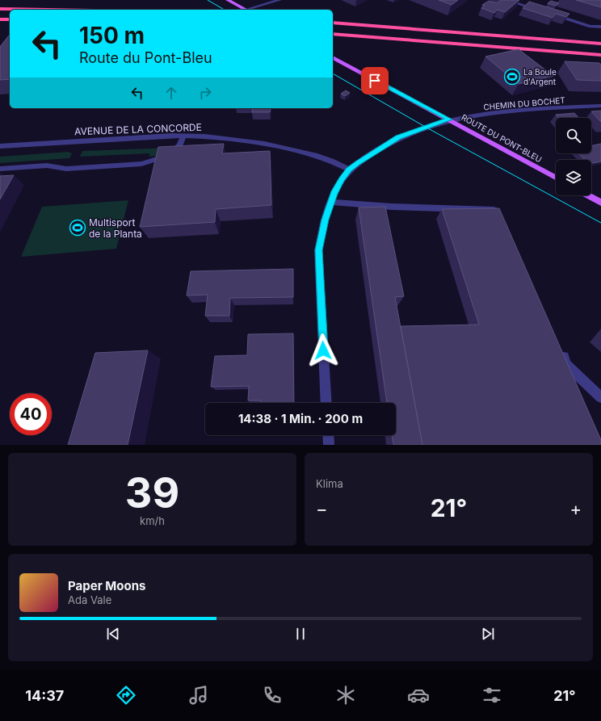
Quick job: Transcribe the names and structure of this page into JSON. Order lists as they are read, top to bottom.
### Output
{
  "streets": {
    "main road": ["ROUTE DU PONT-BLEU"],
    "street": ["CHEMIN DU BOCHET", "AVENUE DE LA CONCORDE"]
  },
  "crossings": [
    ["CHEMIN DU BOCHET", "AVENUE DE LA CONCORDE"],
    ["CHEMIN DU BOCHET", "ROUTE DU PONT-BLEU"]
  ],
  "places": {
    "sports": ["La Boule d'Argent", "Multisport de la Planta"]
  },
  "page": {
    "turn": ["150 m", "Route du Pont-Bleu"],
    "limit": "40",
    "trip": "14:38 · 1 Min. · 200 m",
    "tile": [
      ["39", "km/h"],
      "Klima"
    ],
    "heat": ["−", "21°", "+"],
    "song": ["Paper Moons", "Ada Vale"],
    "tabs": ["14:37", "21°"]
  }
}
